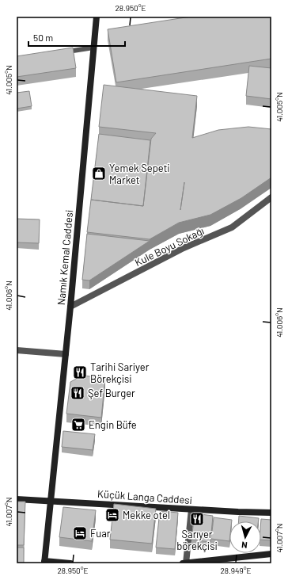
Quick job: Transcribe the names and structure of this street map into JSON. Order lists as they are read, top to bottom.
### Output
{
  "streets": {
    "main road": ["Namık Kemal Caddesi", "Küçük Langa Caddesi"],
    "street": ["Kule Boyu Sokağı"]
  },
  "crossings": [
    ["Kule Boyu Sokağı", "Namık Kemal Caddesi"],
    ["Namık Kemal Caddesi", "Küçük Langa Caddesi"]
  ],
  "places": {
    "shop": ["Yemek Sepeti Market"],
    "restaurant": ["Tarihi Sariyer Börekçisi", "Şef Burger", "Sarıyer börekçisi"],
    "supermarket": ["Engin Büfe"],
    "hotel": ["Mekke otel", "Fuar"]
  },
  "scale_bar": "50 m",
  "north": "bottom",
  "coordinates": [
    "28.950°E",
    "41.005°N",
    "41.006°N",
    "41.007°N",
    "28.949°E"
  ]
}
